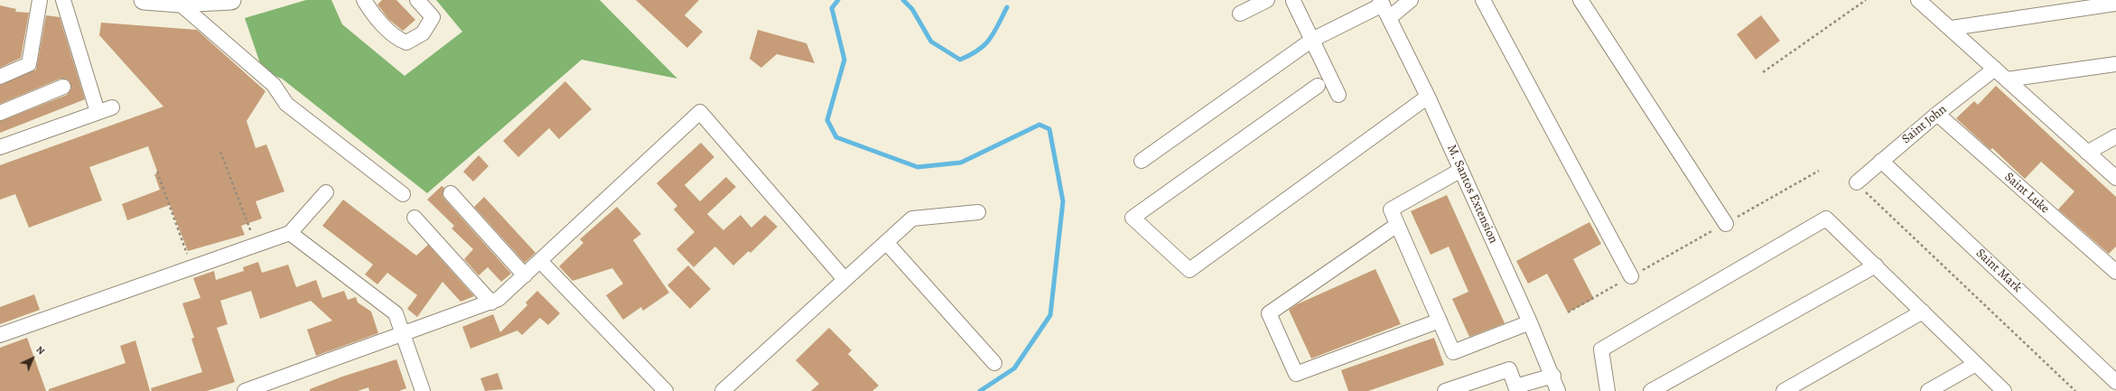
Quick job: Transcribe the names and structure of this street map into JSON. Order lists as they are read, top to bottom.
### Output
{
  "streets": {
    "street": [
      "Saint John",
      "Saint Luke",
      "M. Santos Extension",
      "Saint Mark"
    ]
  },
  "crossings": [
    ["Saint John", "Saint Luke"],
    ["Saint John", "Saint Mark"]
  ],
  "north": "top right"
}
